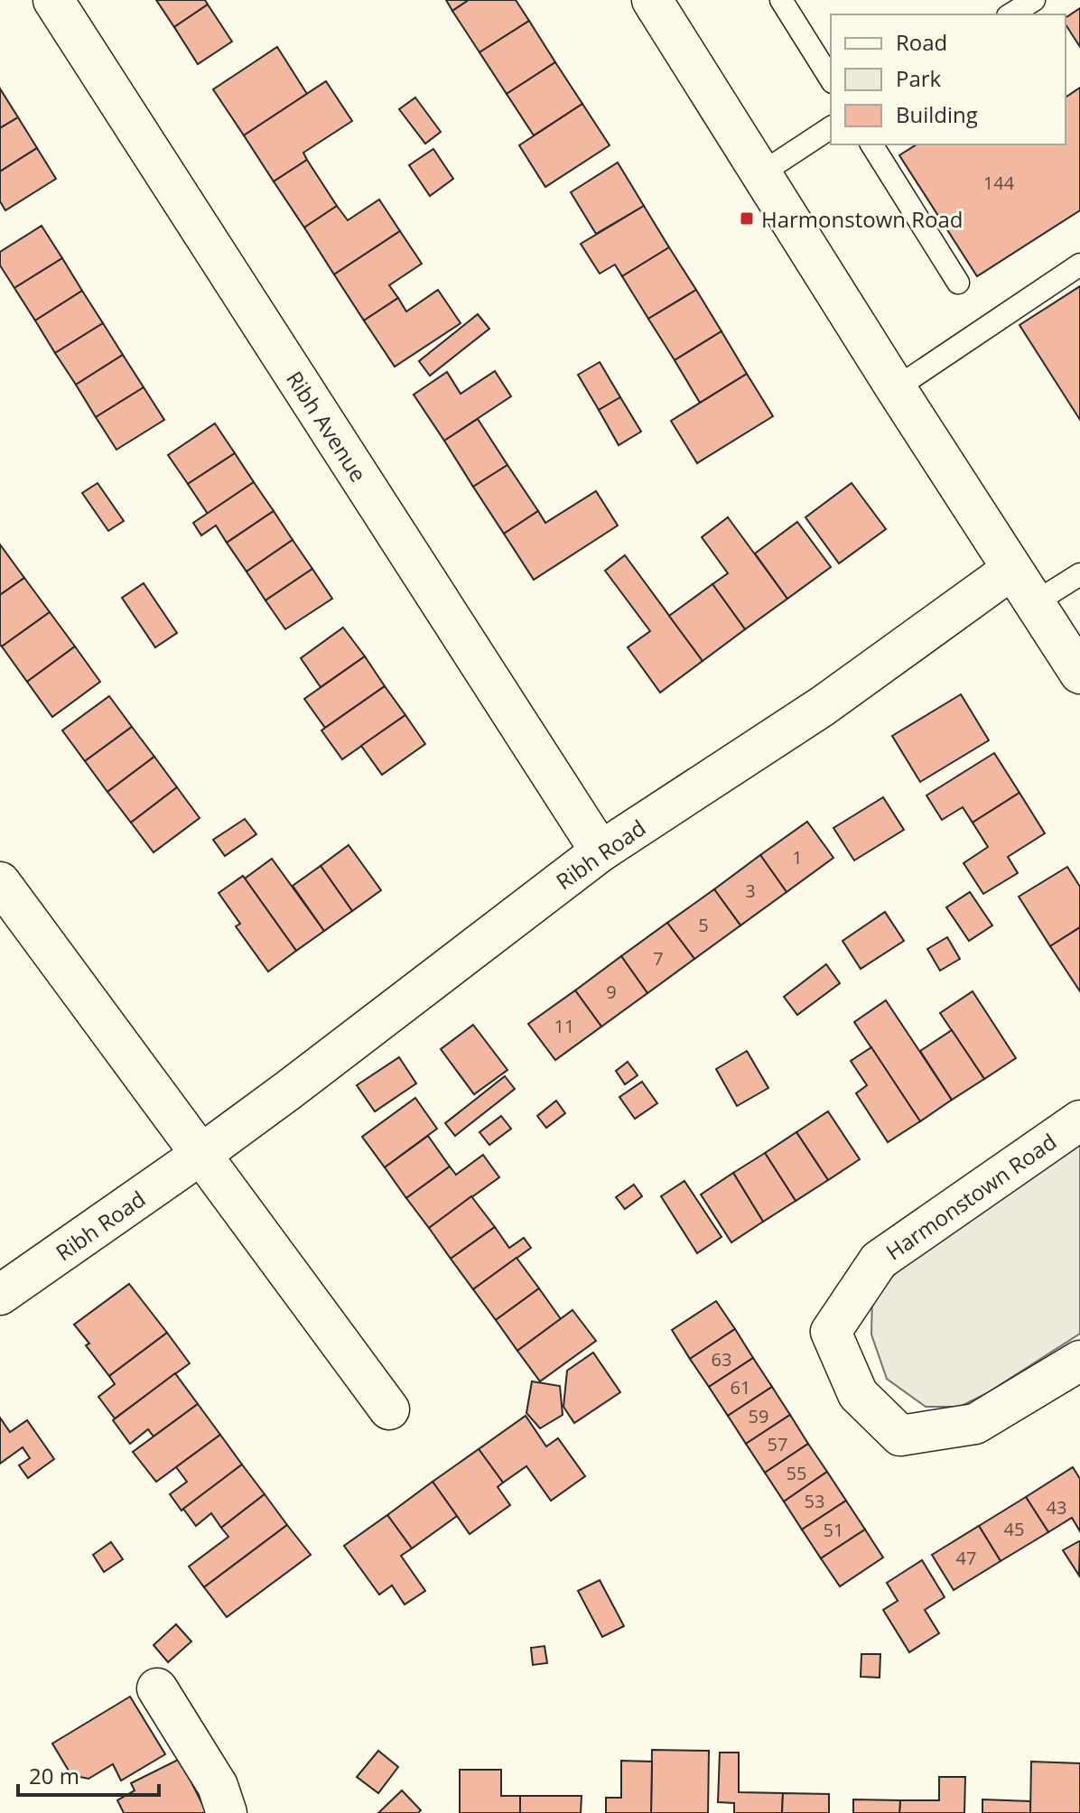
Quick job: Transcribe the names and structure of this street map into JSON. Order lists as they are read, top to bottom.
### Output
{
  "streets": {
    "street": ["Ribh Avenue", "Ribh Road", "Harmonstown Road"]
  },
  "crossings": [
    ["Ribh Avenue", "Ribh Road"]
  ],
  "places": {
    "transit": ["Harmonstown Road"]
  },
  "house_numbers": [
    "144",
    "1",
    "3",
    "5",
    "7",
    "9",
    "11",
    "63",
    "61",
    "59",
    "57",
    "55",
    "53",
    "43",
    "45",
    "51",
    "47"
  ],
  "legend": ["Road", "Park", "Building"],
  "scale_bar": "20 m"
}
